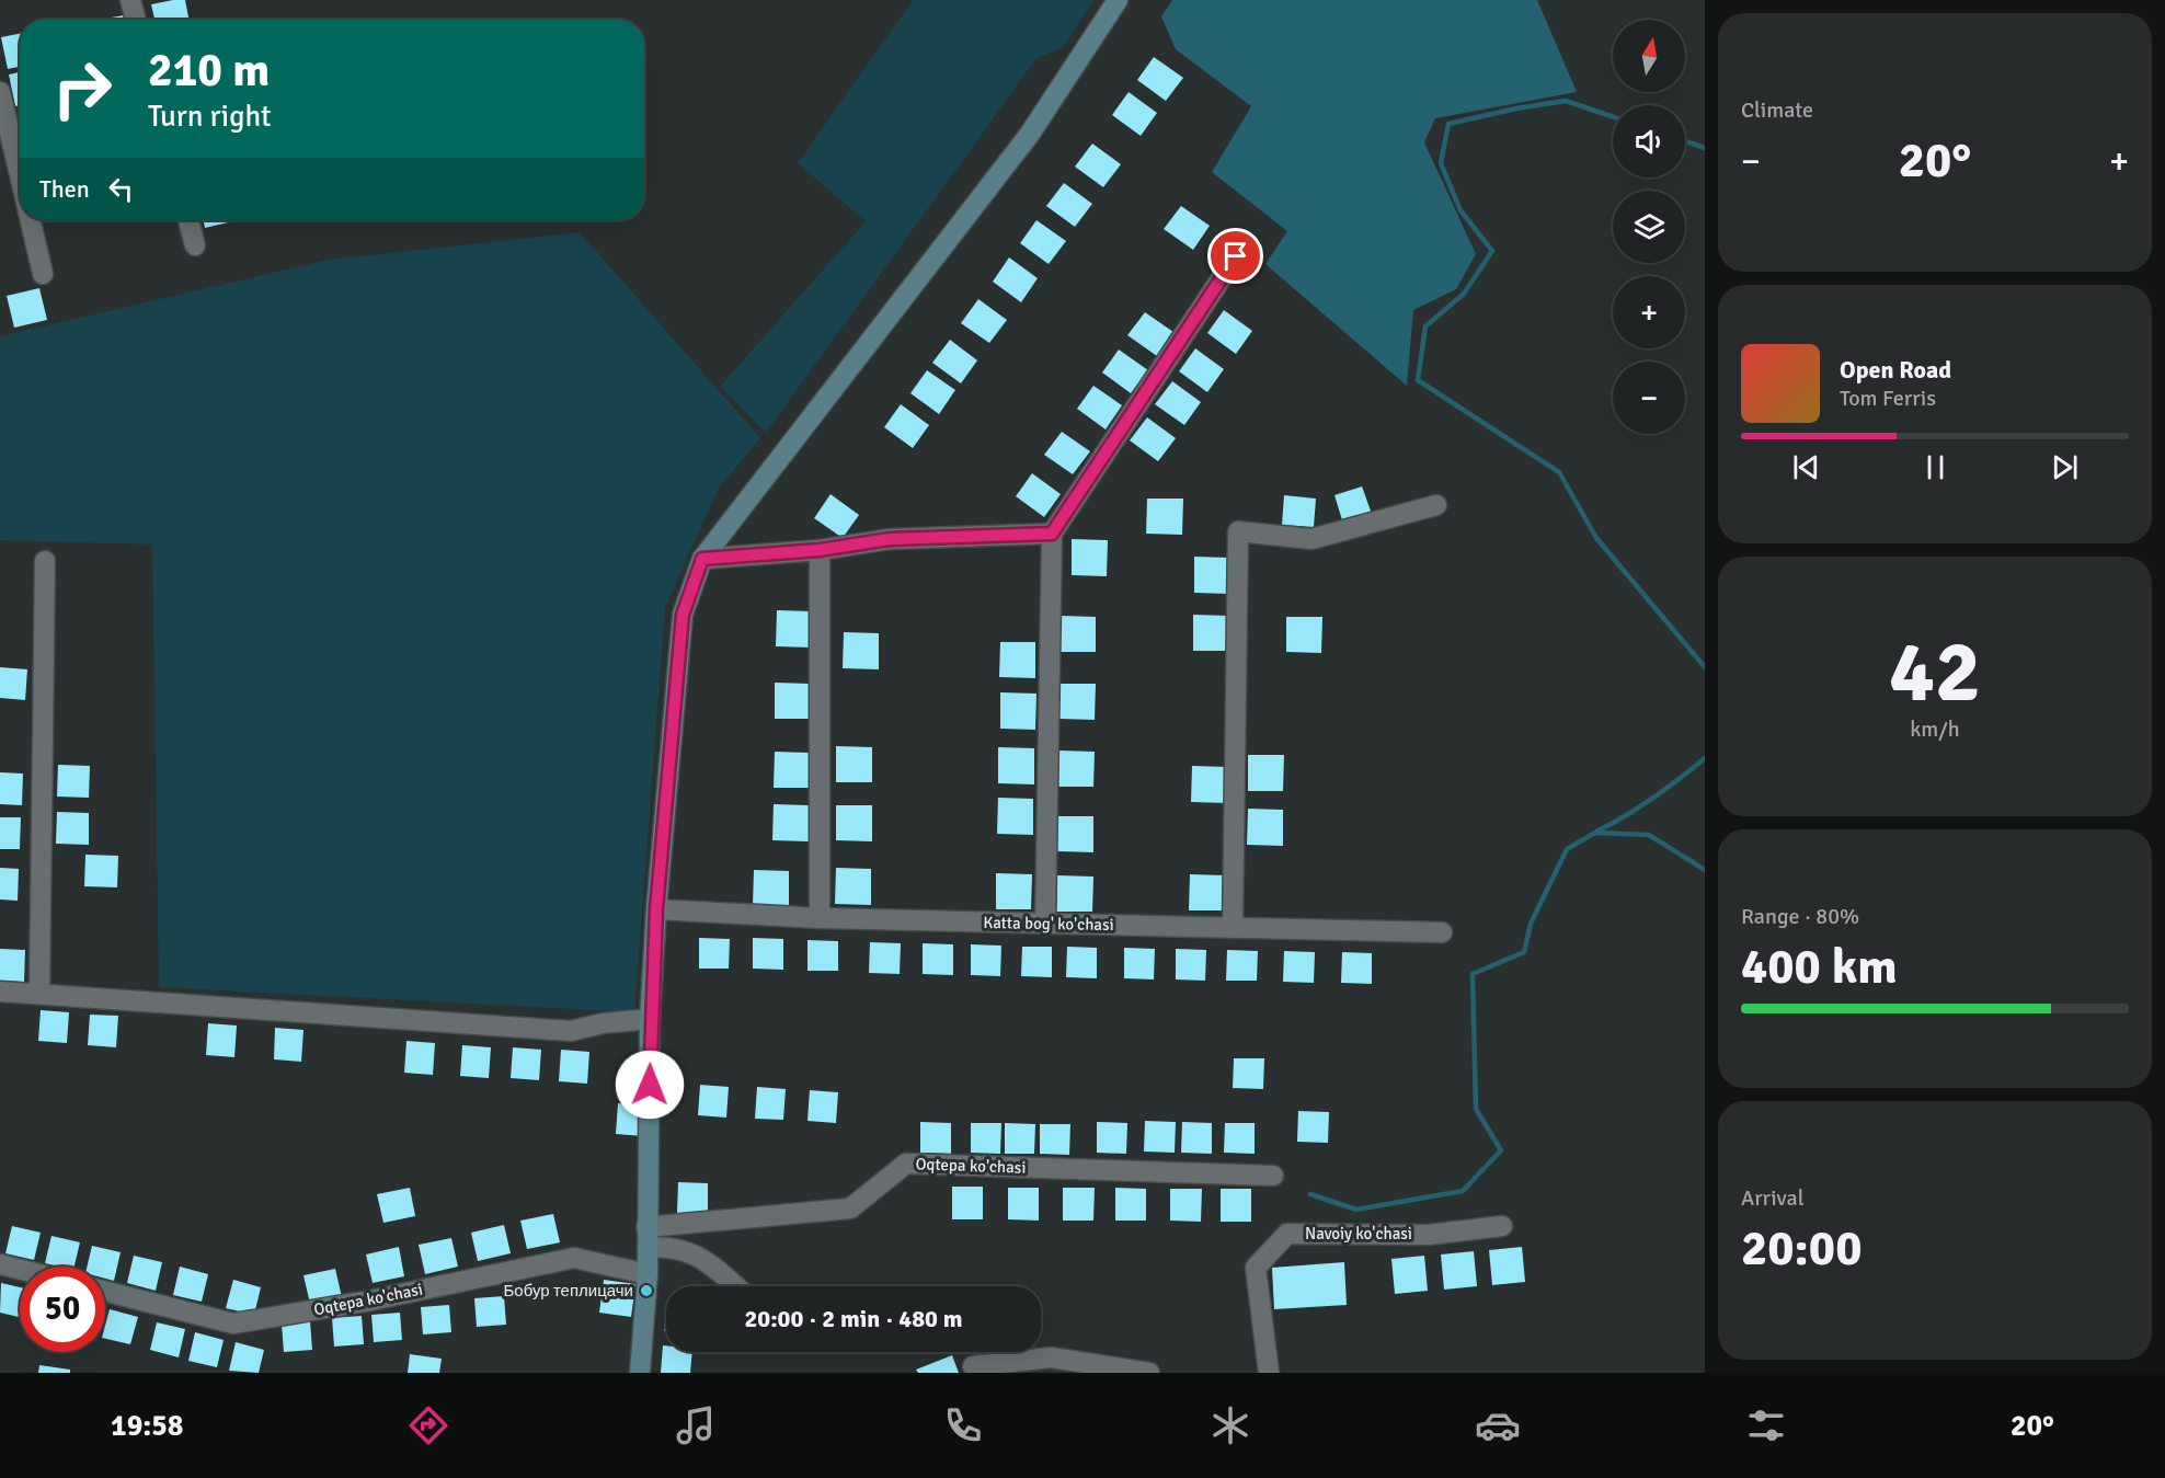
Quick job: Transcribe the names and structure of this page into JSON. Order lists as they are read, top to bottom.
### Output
{
  "streets": {
    "street": ["Katta bog' ko'chasi", "Oqtepa ko'chasi", "Navoiy ko'chasi"]
  },
  "places": ["Бобур теплицачи"],
  "north": "top",
  "page": {
    "tile": [
      "Climate",
      ["42", "km/h"],
      ["Range · 80%", "400 km"],
      ["Arrival", "20:00"]
    ],
    "map_buttons": ["+", "−"],
    "turn": ["210 m", "Turn right"],
    "heat": ["−", "20°", "+"],
    "then": "Then",
    "song": ["Open Road", "Tom Ferris"],
    "limit": "50",
    "trip": "20:00 · 2 min · 480 m",
    "tabs": ["19:58", "20°"]
  }
}
